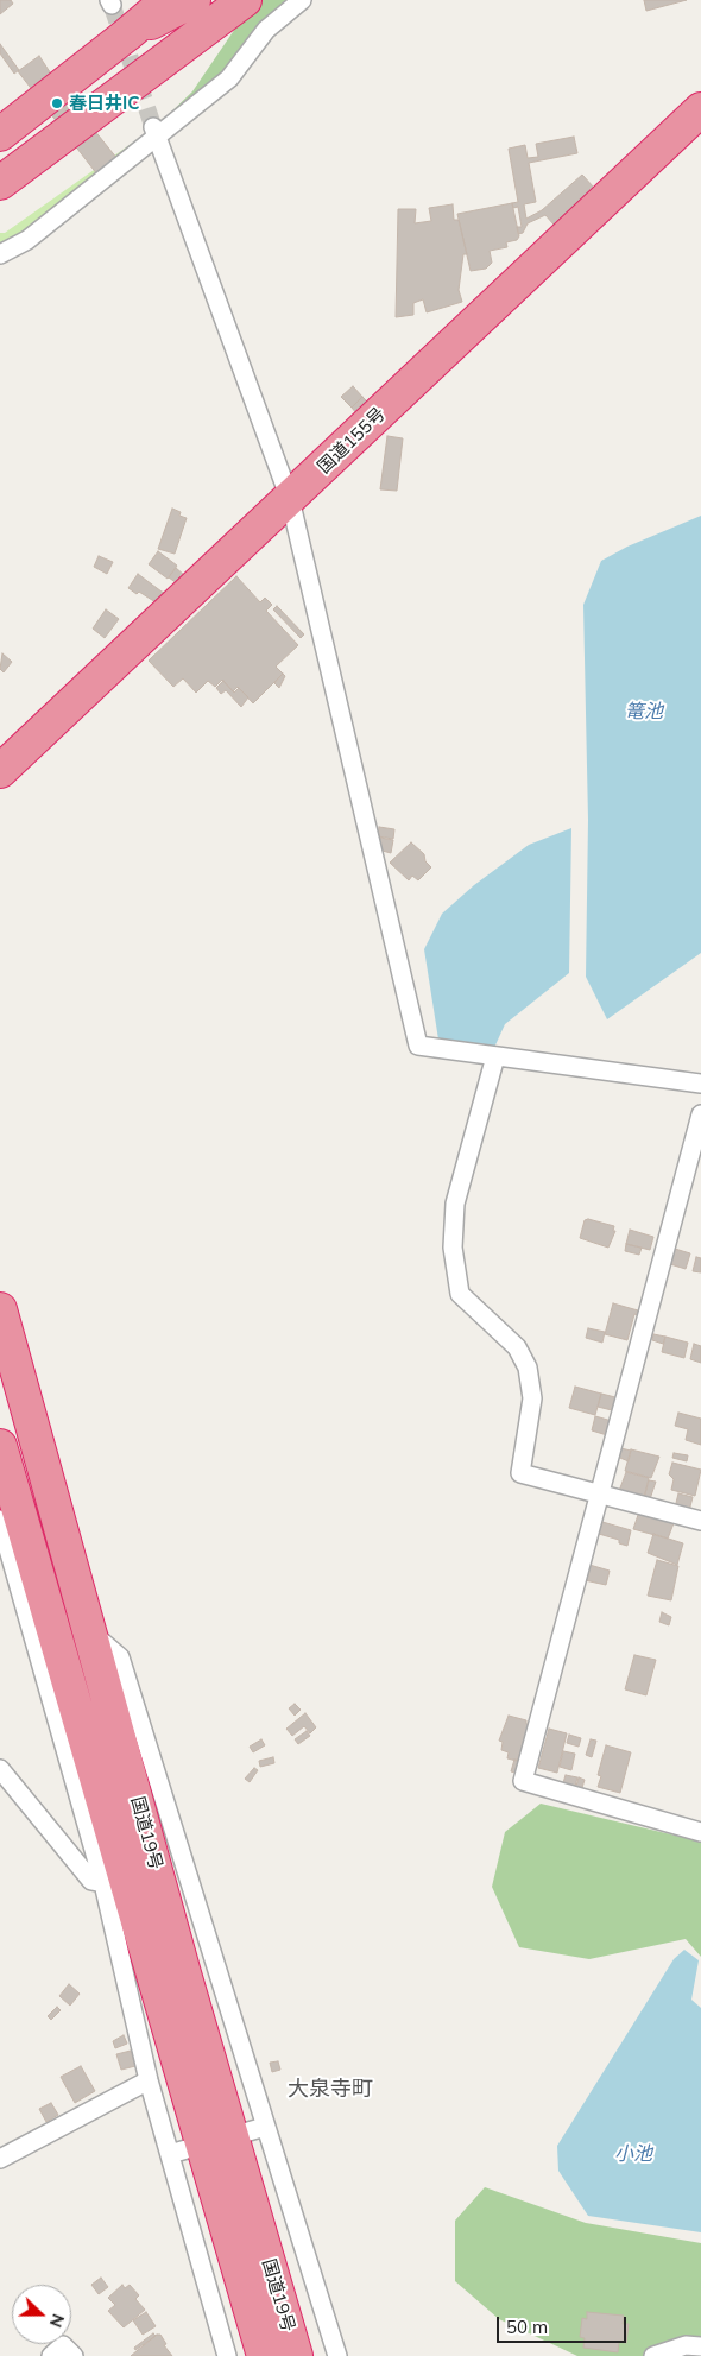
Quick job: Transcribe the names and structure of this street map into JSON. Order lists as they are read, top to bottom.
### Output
{
  "streets": {
    "highway": ["国道155号", "国道19号"]
  },
  "districts": ["大泉寺町"],
  "water": ["篭池", "小池"],
  "places": ["春日井IC"],
  "scale_bar": "50 m",
  "north": "right"
}
